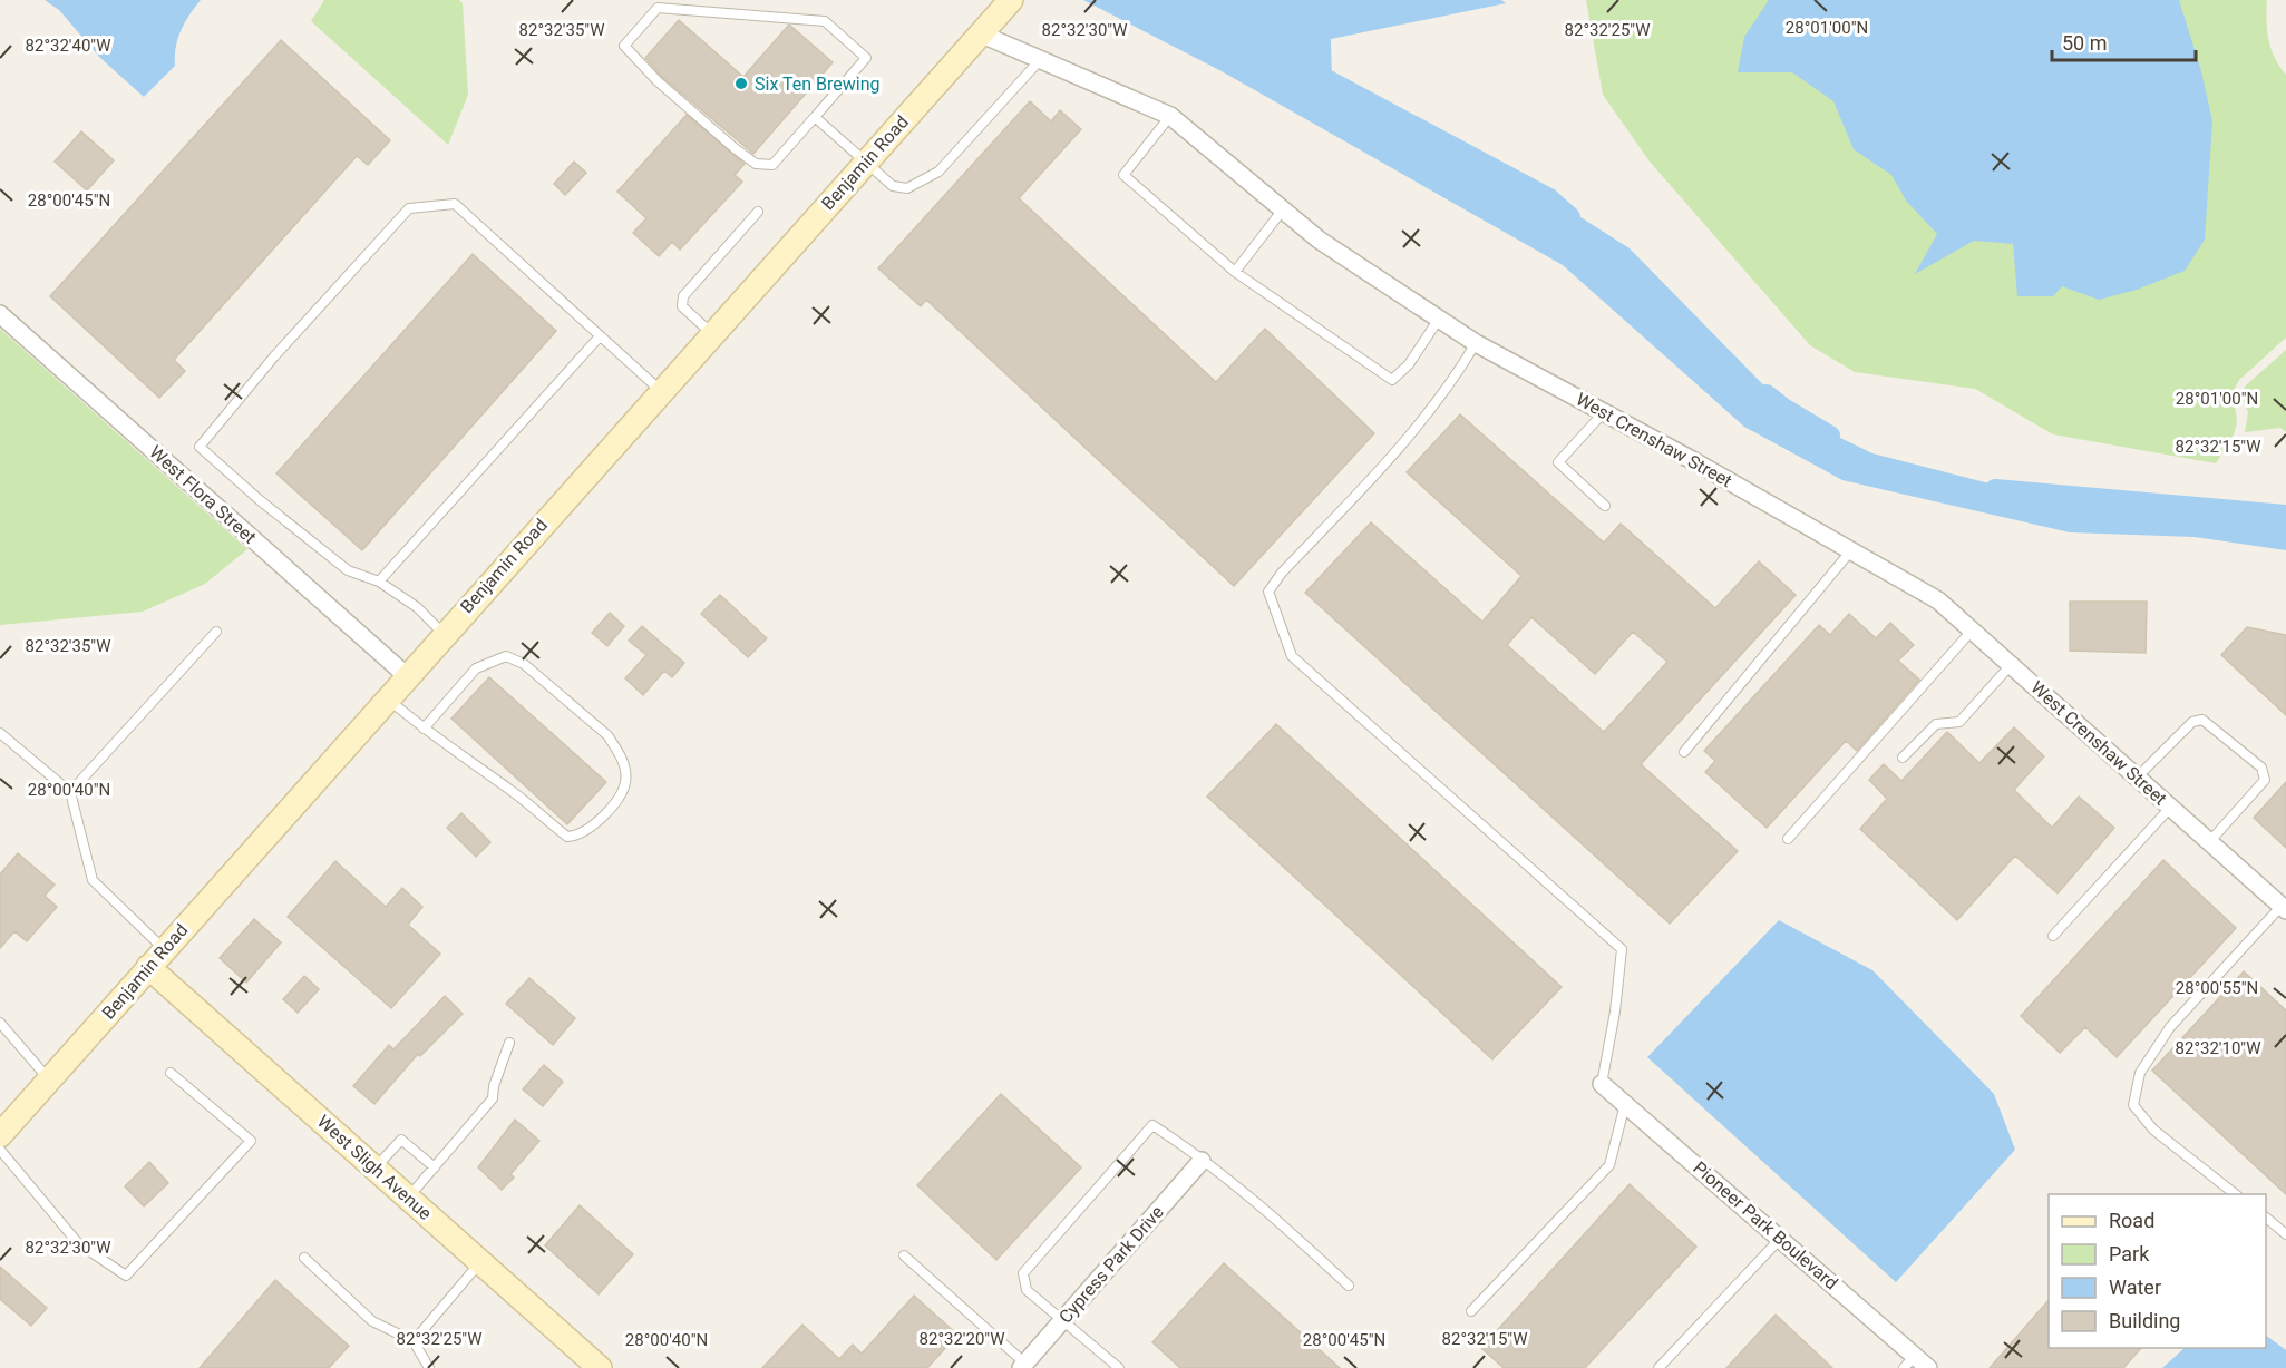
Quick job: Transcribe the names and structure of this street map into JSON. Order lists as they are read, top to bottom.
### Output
{
  "streets": {
    "street": [
      "Benjamin Road",
      "West Crenshaw Street",
      "West Flora Street",
      "West Sligh Avenue",
      "Pioneer Park Boulevard",
      "Cypress Park Drive"
    ]
  },
  "crossings": [
    ["Benjamin Road", "West Crenshaw Street"],
    ["Benjamin Road", "West Flora Street"],
    ["Benjamin Road", "West Sligh Avenue"]
  ],
  "places": ["Six Ten Brewing"],
  "legend": [
    "Road",
    "Park",
    "Water",
    "Building"
  ],
  "scale_bar": "50 m",
  "coordinates": [
    "28°01'00\"N",
    "82°32'35\"W",
    "82°32'30\"W",
    "82°32'25\"W",
    "82°32'40\"W",
    "28°00'45\"N",
    "82°32'15\"W",
    "28°00'40\"N",
    "28°00'55\"N",
    "82°32'10\"W",
    "82°32'20\"W"
  ]
}
